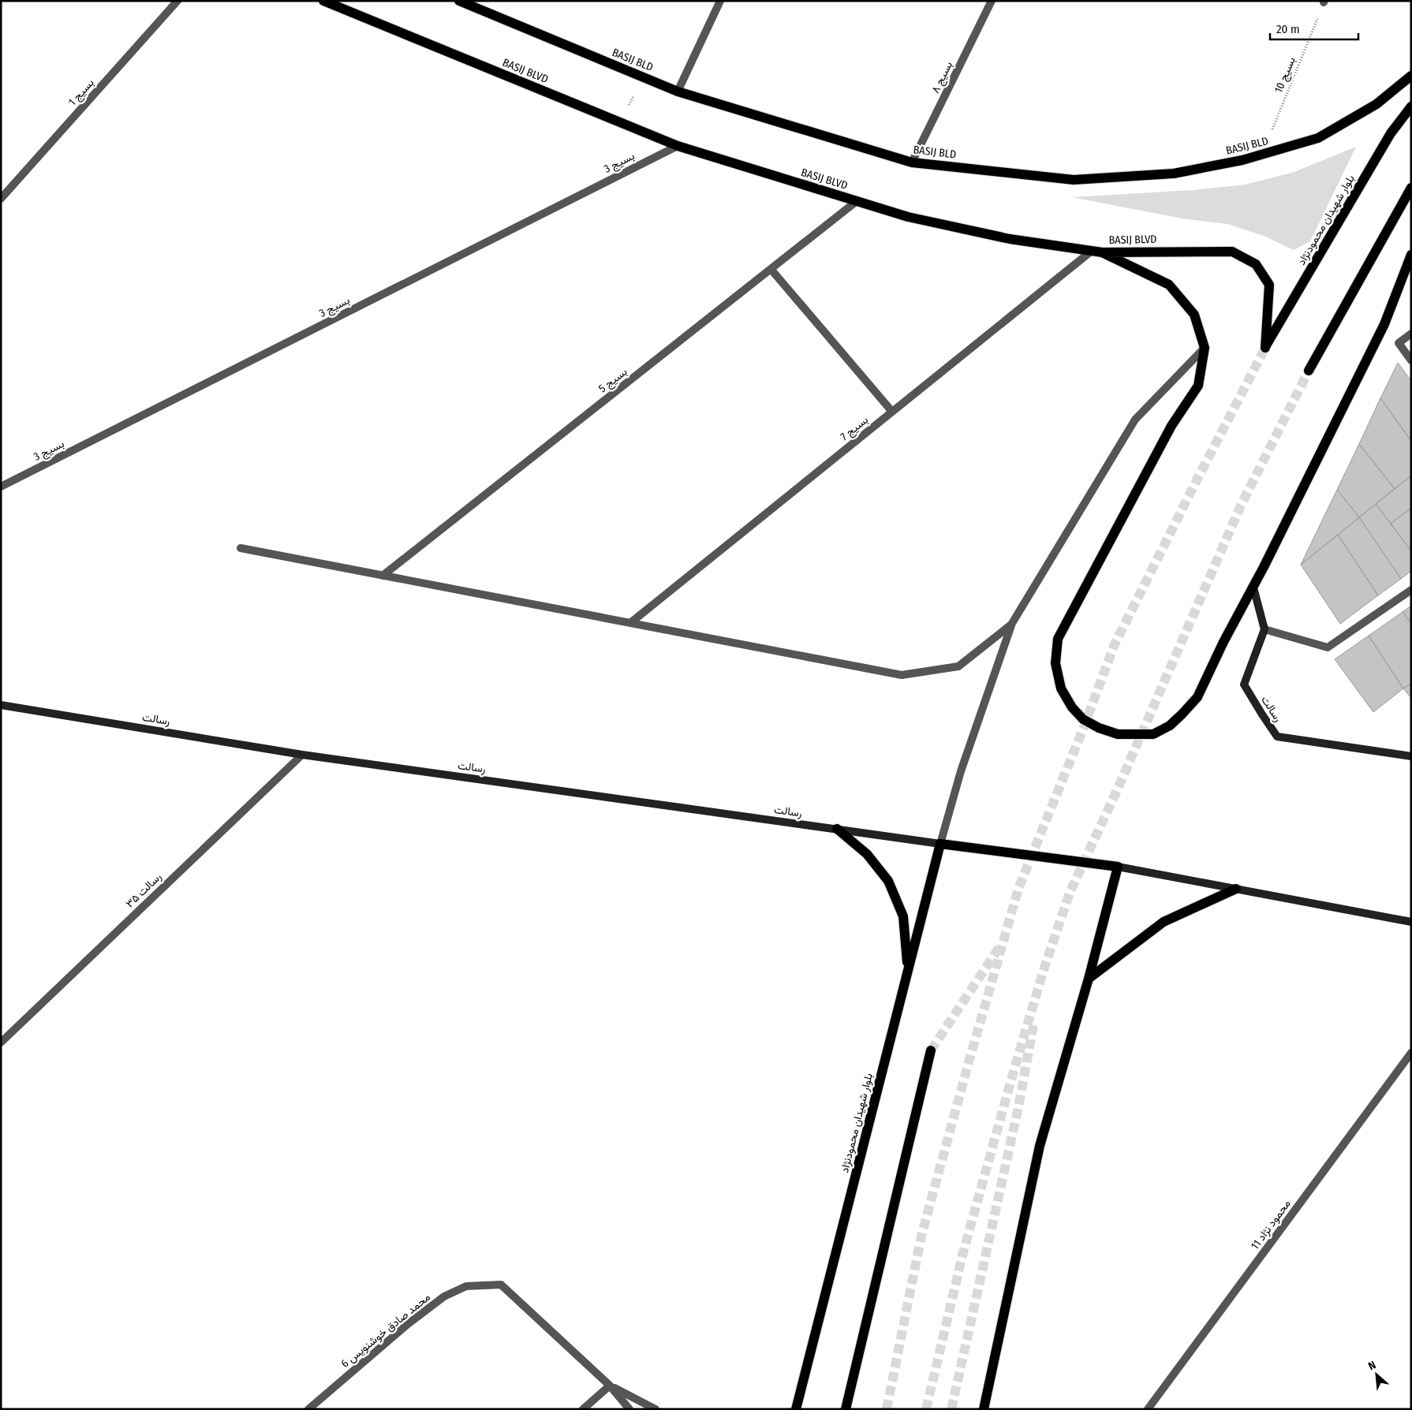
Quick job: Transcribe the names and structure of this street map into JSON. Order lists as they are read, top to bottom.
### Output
{
  "streets": {
    "main road": [
      "BASIJ BLD",
      "BASIJ BLVD",
      "بلوار شهیدان محمودنژاد",
      "رسالت"
    ],
    "street": [
      "بسیج ۸",
      "بسیج 1",
      "بسیج 3",
      "بسیج 5",
      "بسیج 7",
      "رسالت ۳۵",
      "محمود نژاد 11",
      "محمد صادق خوشنویس 6"
    ],
    "path": ["بسیج 10"]
  },
  "crossings": [
    ["BASIJ BLD", "بسیج 10"],
    ["BASIJ BLD", "بسیج ۸"],
    ["BASIJ BLVD", "بسیج 3"],
    ["BASIJ BLVD", "بلوار شهیدان محمودنژاد"],
    ["BASIJ BLVD", "بسیج 5"],
    ["BASIJ BLVD", "بسیج 7"],
    ["بلوار شهیدان محمودنژاد", "رسالت"],
    ["رسالت", "رسالت ۳۵"]
  ],
  "scale_bar": "20 m",
  "north": "top left"
}
